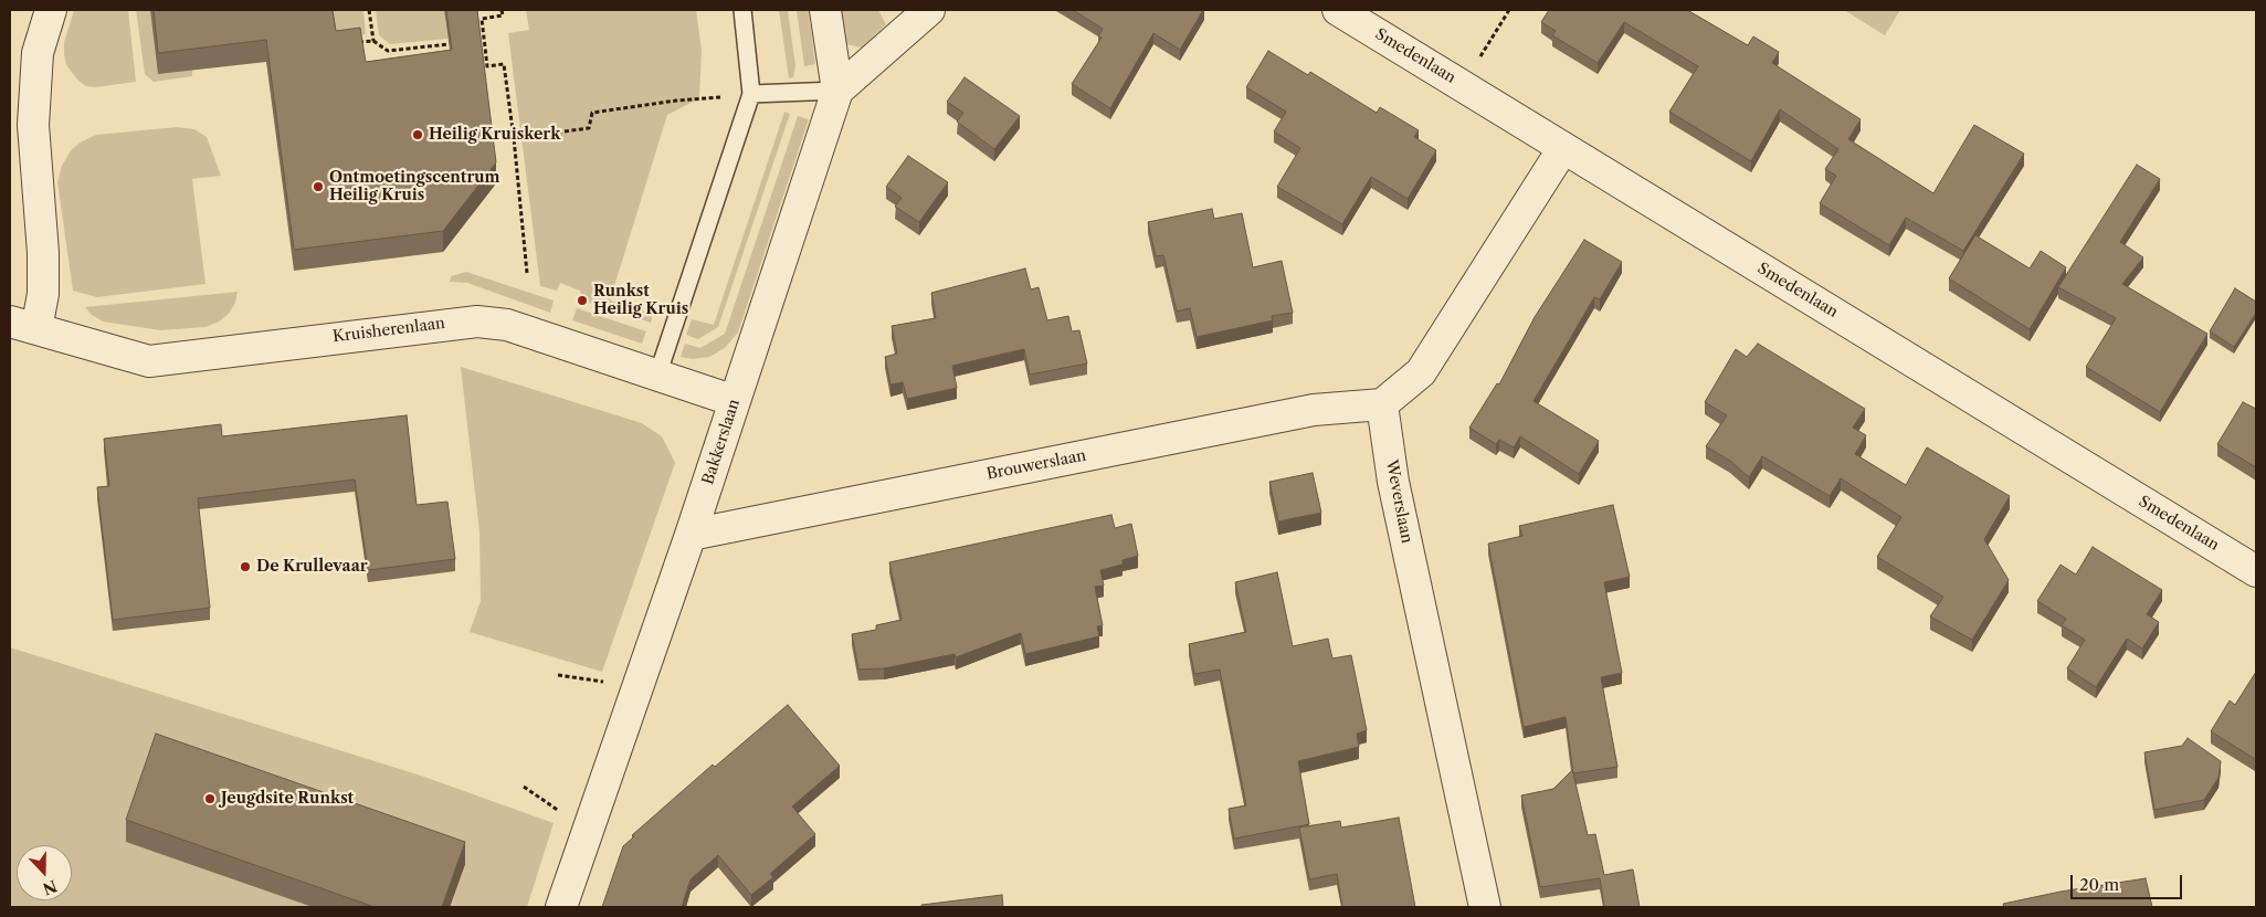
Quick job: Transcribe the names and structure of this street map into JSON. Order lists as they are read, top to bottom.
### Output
{
  "streets": {
    "street": [
      "Smedenlaan",
      "Kruisherenlaan",
      "Bakkerslaan",
      "Brouwerslaan",
      "Weverslaan"
    ]
  },
  "crossings": [
    ["Kruisherenlaan", "Bakkerslaan"],
    ["Bakkerslaan", "Brouwerslaan"],
    ["Brouwerslaan", "Weverslaan"]
  ],
  "places": [
    "Heilig Kruiskerk",
    "Ontmoetingscentrum Heilig Kruis",
    "Runkst Heilig Kruis",
    "De Krullevaar",
    "Jeugdsite Runkst"
  ],
  "scale_bar": "20 m",
  "north": "bottom"
}
